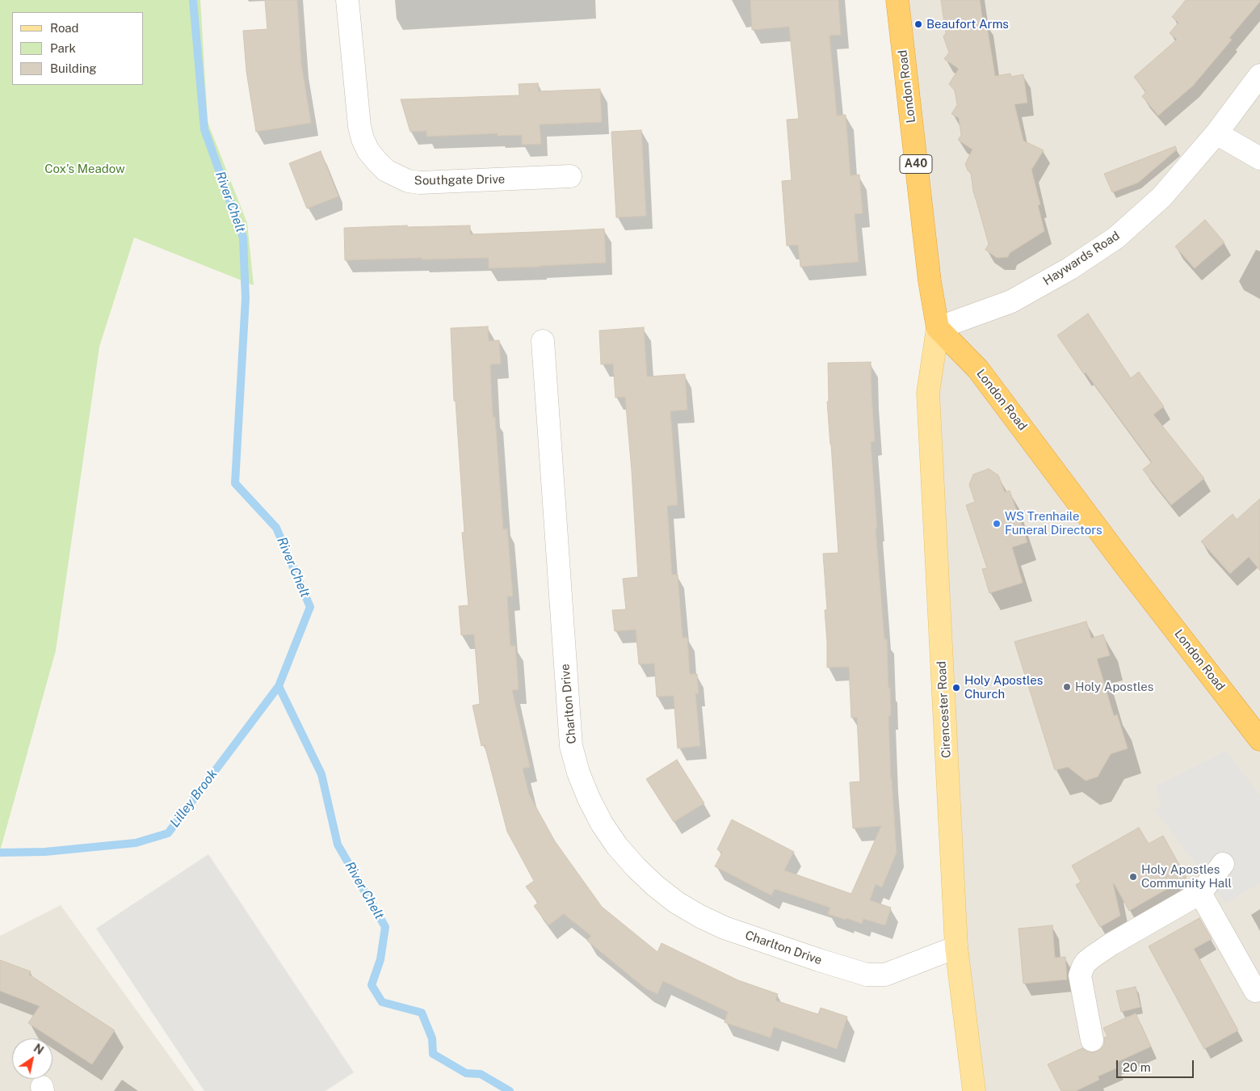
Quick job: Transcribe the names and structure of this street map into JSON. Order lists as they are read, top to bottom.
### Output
{
  "streets": {
    "highway": ["London Road", "A40"],
    "main road": ["Cirencester Road"],
    "street": ["Southgate Drive", "Haywards Road", "Charlton Drive"]
  },
  "crossings": [
    ["London Road", "Haywards Road"],
    ["London Road", "Cirencester Road"],
    ["Haywards Road", "Cirencester Road"],
    ["Charlton Drive", "Cirencester Road"]
  ],
  "water": ["River Chelt", "Lilley Brook"],
  "parks": ["Cox's Meadow"],
  "places": [
    "Beaufort Arms",
    "WS Trenhaile Funeral Directors",
    "Holy Apostles",
    "Holy Apostles Church",
    "Holy Apostles Community Hall"
  ],
  "legend": ["Road", "Park", "Building"],
  "scale_bar": "20 m",
  "north": "top right"
}
